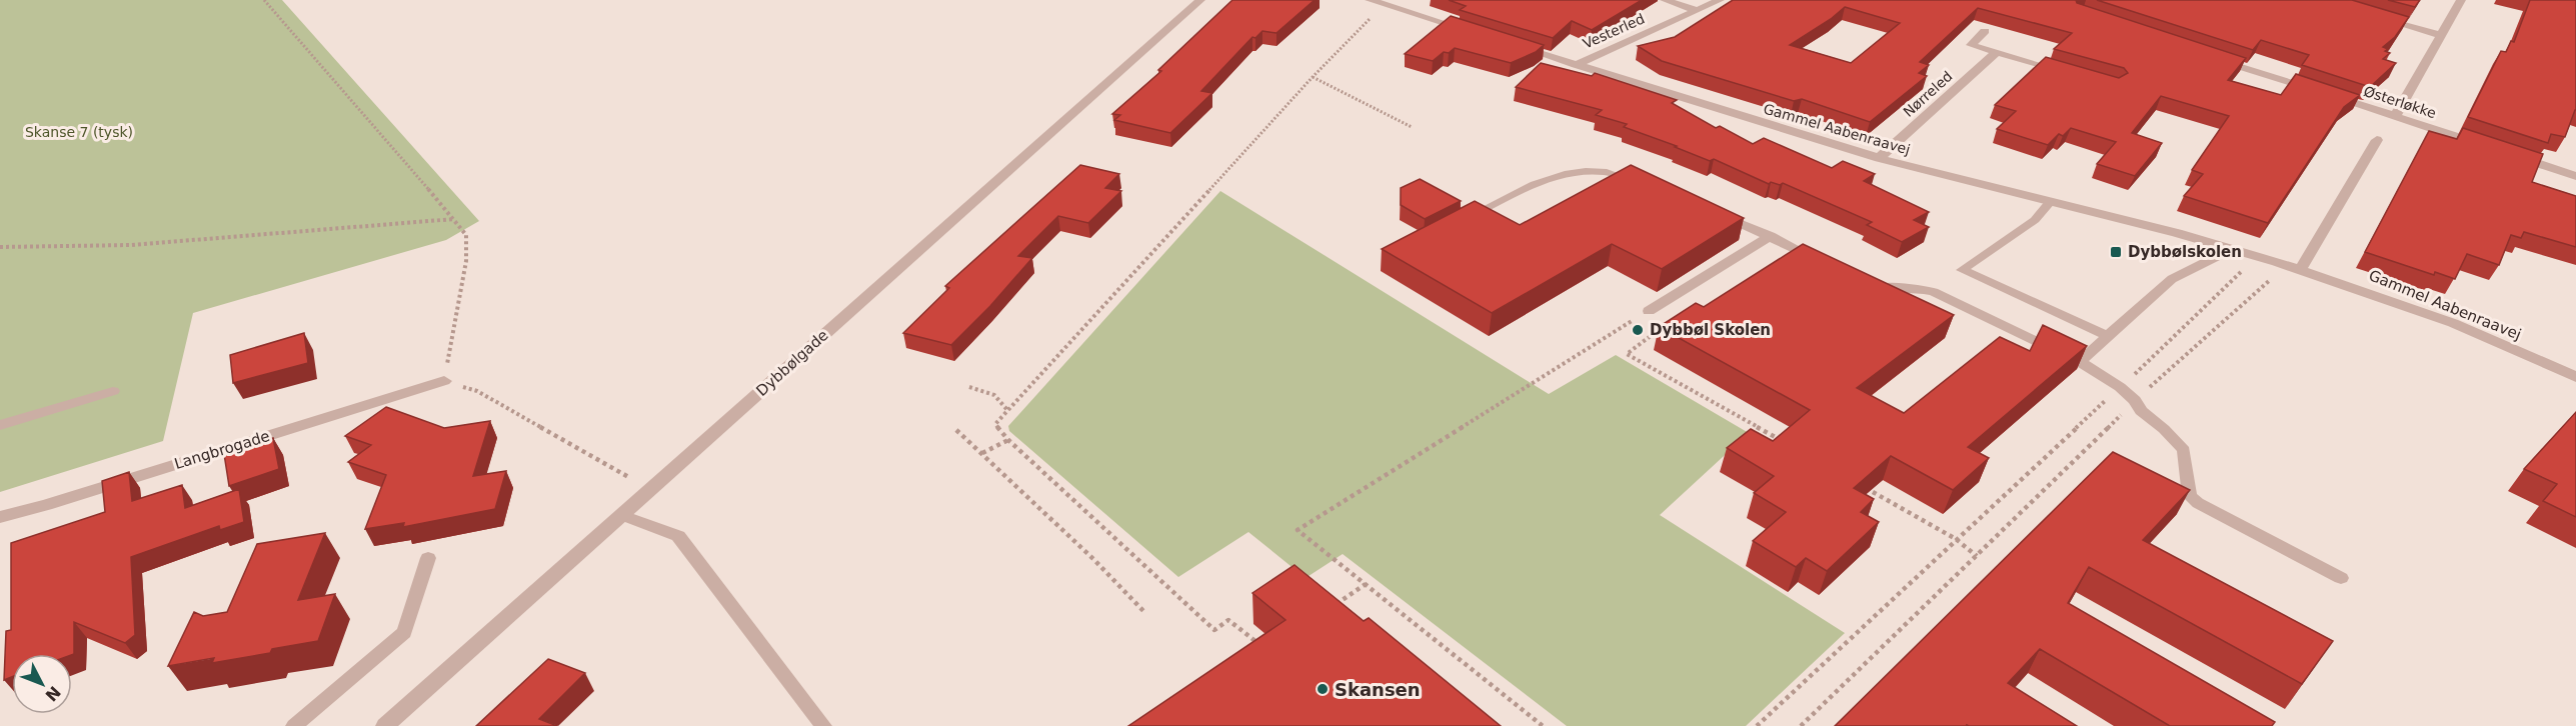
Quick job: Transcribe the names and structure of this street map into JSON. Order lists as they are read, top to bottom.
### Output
{
  "streets": {
    "street": [
      "Vesterled",
      "Nørreled",
      "Østerløkke",
      "Gammel Aabenraavej",
      "Dybbølgade",
      "Langbrogade"
    ]
  },
  "crossings": [
    ["Vesterled", "Gammel Aabenraavej"],
    ["Nørreled", "Gammel Aabenraavej"]
  ],
  "parks": ["Skanse 7 (tysk)"],
  "places": {
    "transit": ["Dybbølskolen"],
    "other": ["Dybbøl Skolen", "Skansen"]
  },
  "north": "bottom right"
}
